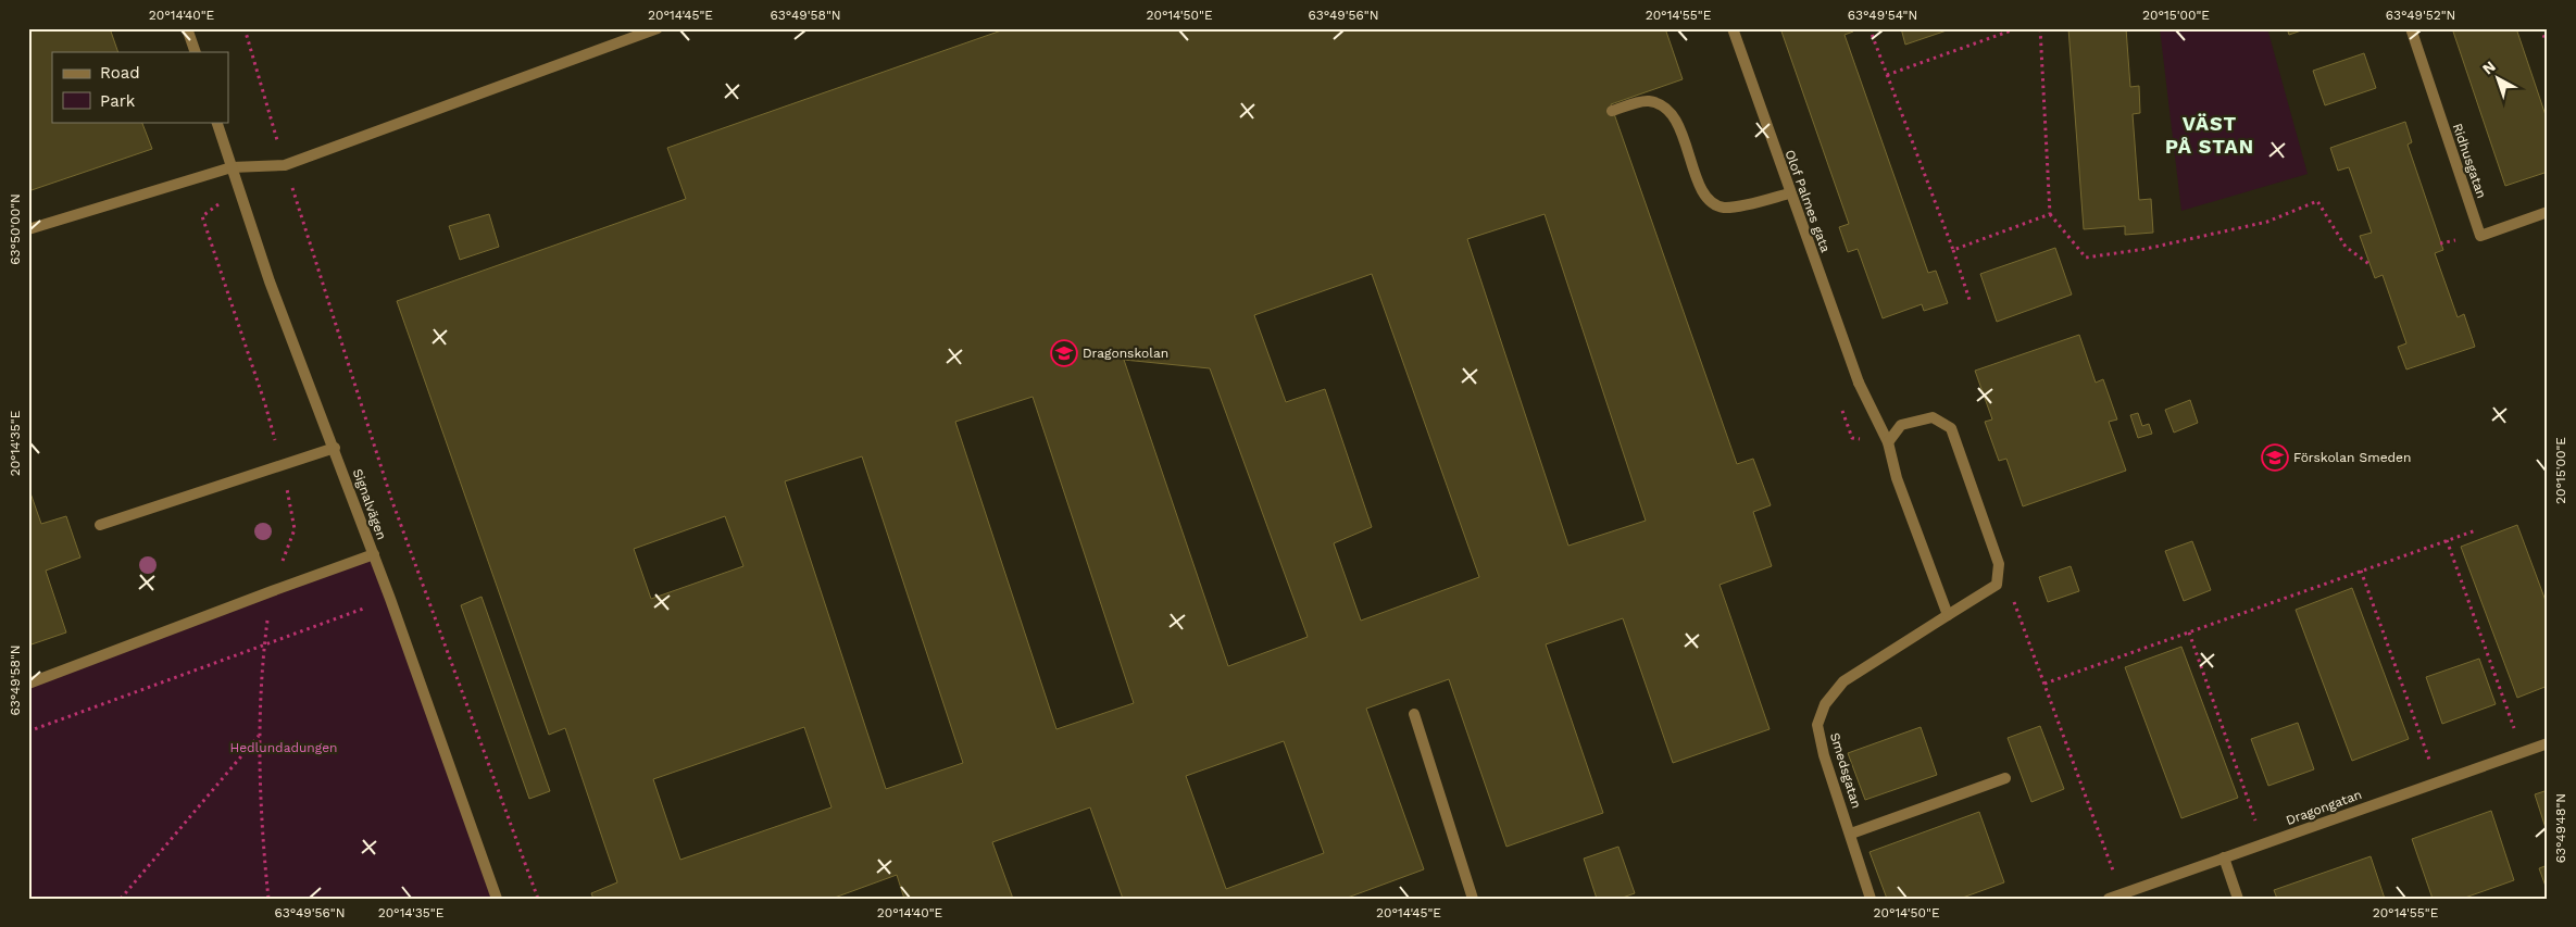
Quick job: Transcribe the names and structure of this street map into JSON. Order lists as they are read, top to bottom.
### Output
{
  "streets": {
    "street": [
      "Ridhusgatan",
      "Olof Palmes gata",
      "Signalvägen",
      "Smedsgatan",
      "Dragongatan"
    ]
  },
  "districts": ["VÄST PÅ STAN"],
  "parks": ["Hedlundadungen"],
  "places": {
    "school or university": ["Dragonskolan", "Förskolan Smeden"]
  },
  "legend": ["Road", "Park"],
  "north": "top left",
  "coordinates": [
    "20°14'40\"E",
    "20°14'45\"E",
    "63°49'58\"N",
    "20°14'50\"E",
    "63°49'56\"N",
    "20°14'55\"E",
    "63°49'54\"N",
    "20°15'00\"E",
    "63°49'52\"N",
    "63°50'00\"N",
    "20°14'35\"E",
    "63°49'48\"N"
  ]
}
